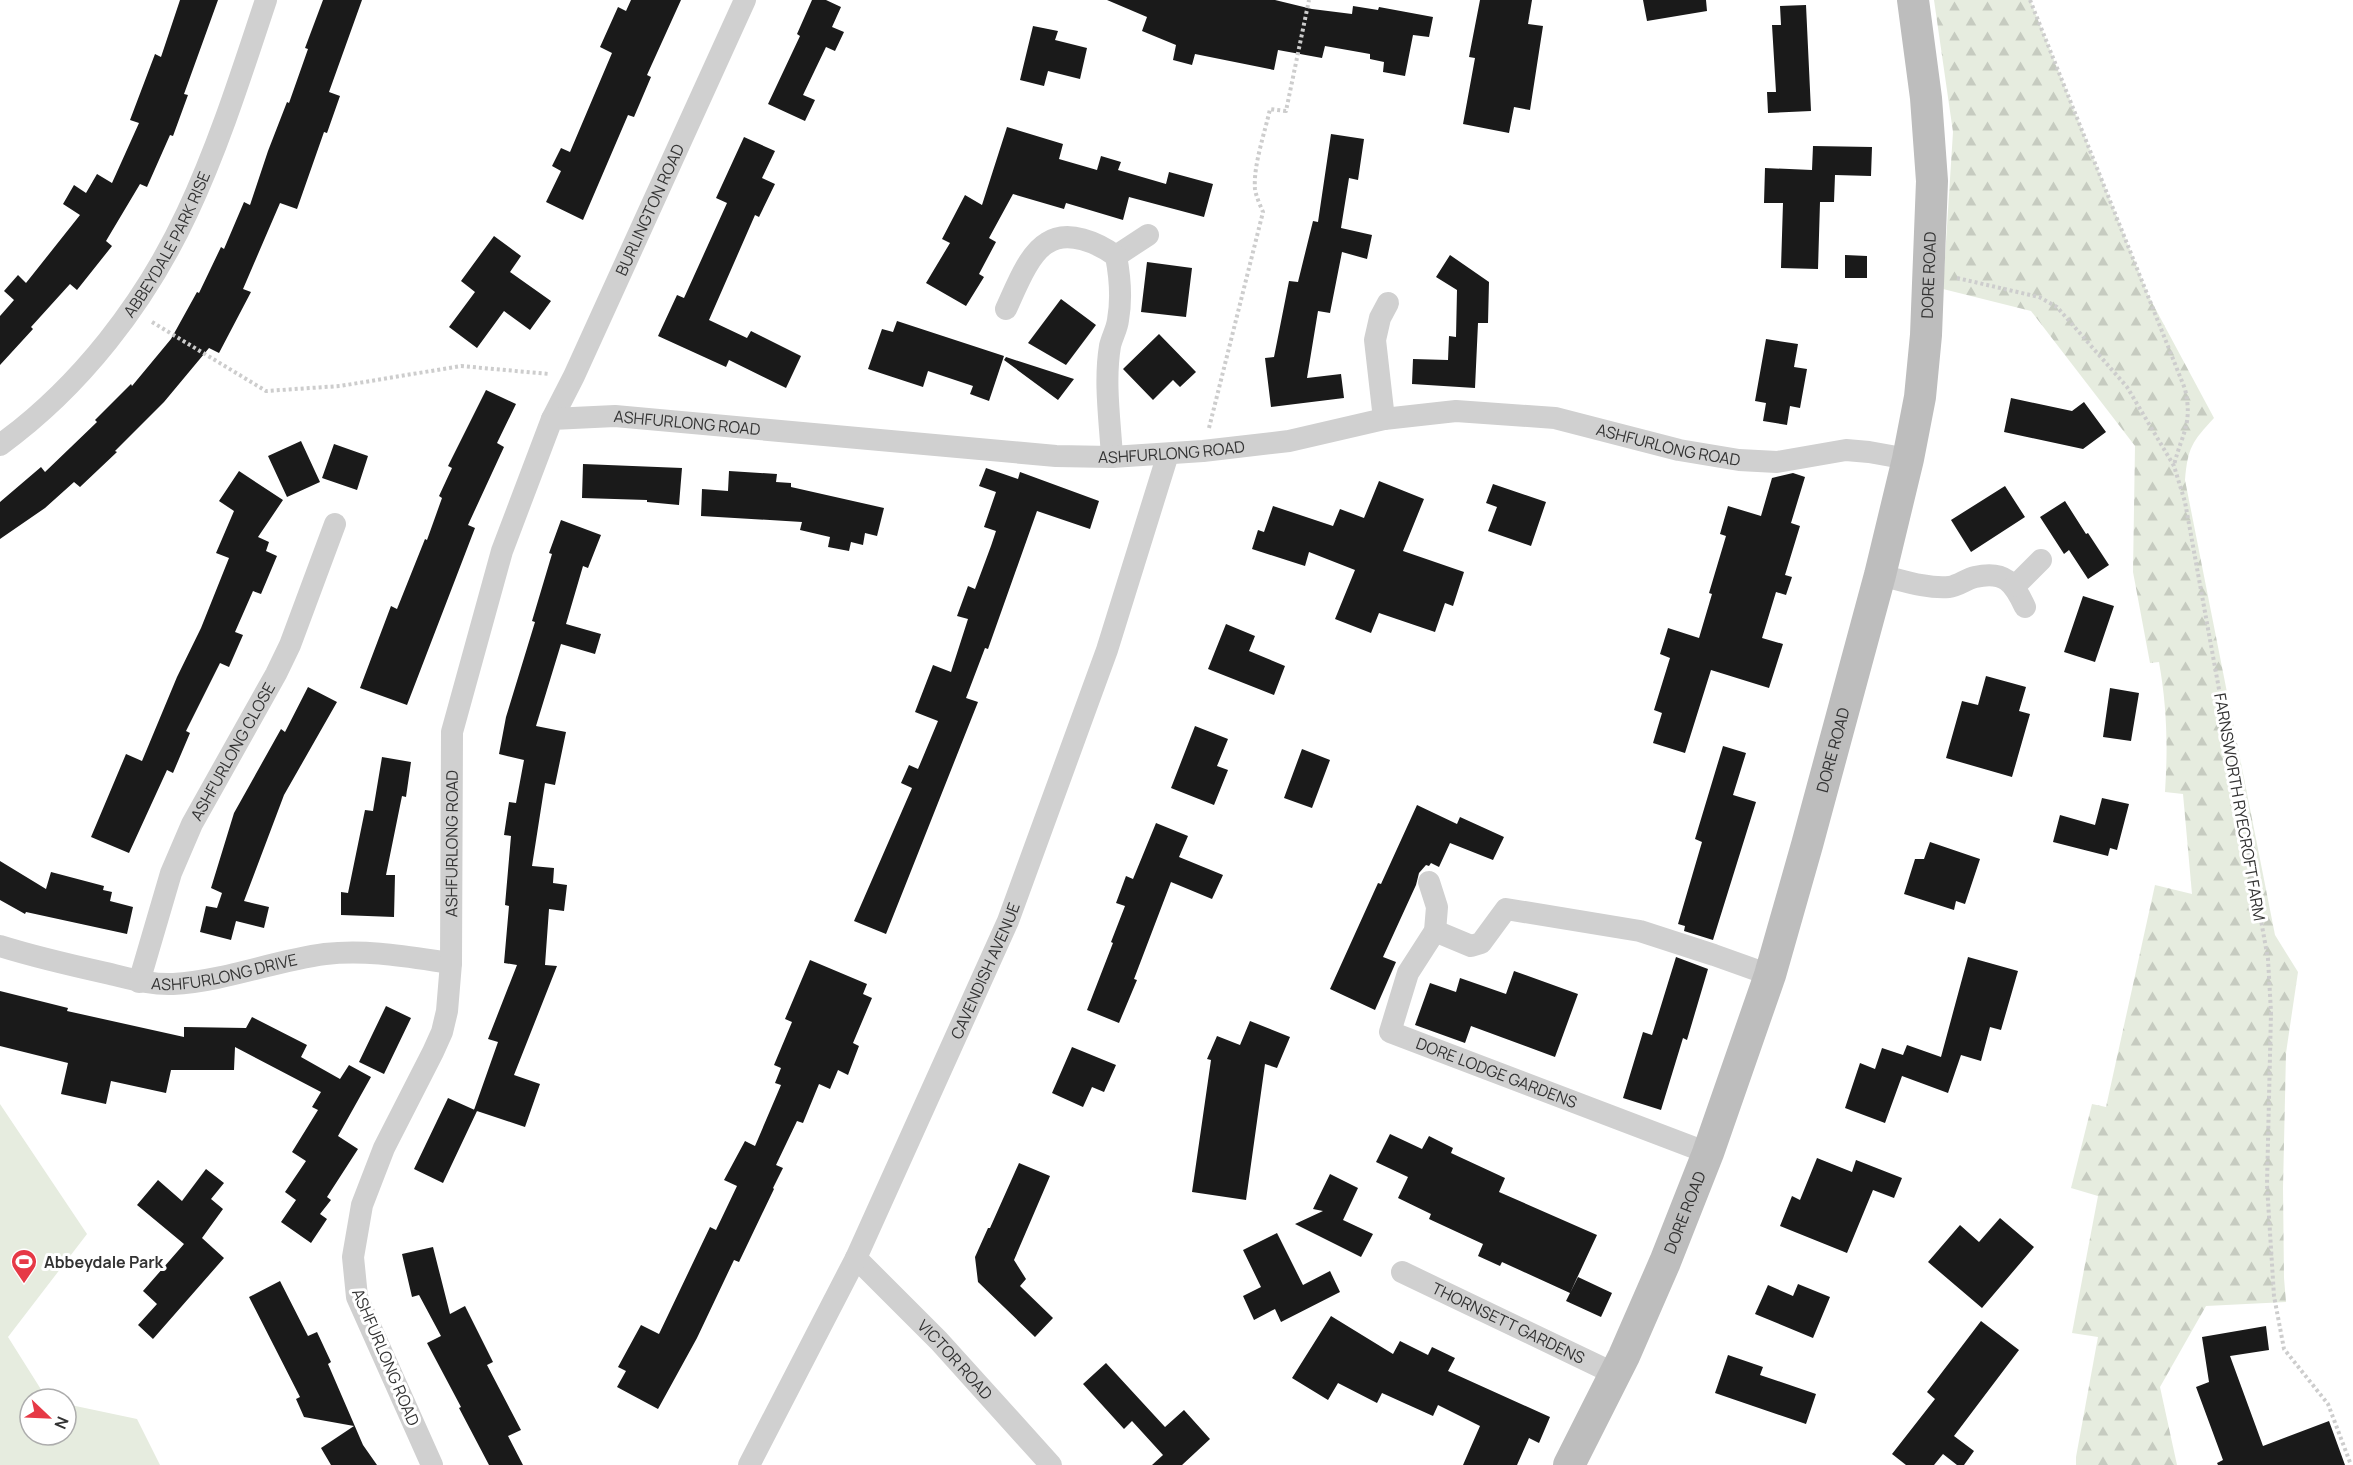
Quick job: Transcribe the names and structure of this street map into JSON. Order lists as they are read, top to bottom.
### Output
{
  "streets": {
    "street": [
      "BURLINGTON ROAD",
      "ABBEYDALE PARK RISE",
      "DORE ROAD",
      "ASHFURLONG ROAD",
      "ASHFURLONG CLOSE",
      "ASHFURLONG DRIVE",
      "CAVENDISH AVENUE",
      "DORE LODGE GARDENS",
      "THORNSETT GARDENS",
      "VICTOR ROAD"
    ],
    "path": ["FARNSWORTH RYECROFT FARM"]
  },
  "crossings": [
    ["BURLINGTON ROAD", "ASHFURLONG ROAD"],
    ["DORE ROAD", "ASHFURLONG ROAD"],
    ["DORE ROAD", "FARNSWORTH RYECROFT FARM"],
    ["DORE ROAD", "DORE LODGE GARDENS"],
    ["DORE ROAD", "THORNSETT GARDENS"],
    ["ASHFURLONG ROAD", "ASHFURLONG DRIVE"],
    ["ASHFURLONG ROAD", "CAVENDISH AVENUE"],
    ["ASHFURLONG CLOSE", "ASHFURLONG DRIVE"],
    ["CAVENDISH AVENUE", "VICTOR ROAD"]
  ],
  "places": {
    "sports": ["Abbeydale Park"]
  },
  "north": "bottom right"
}
